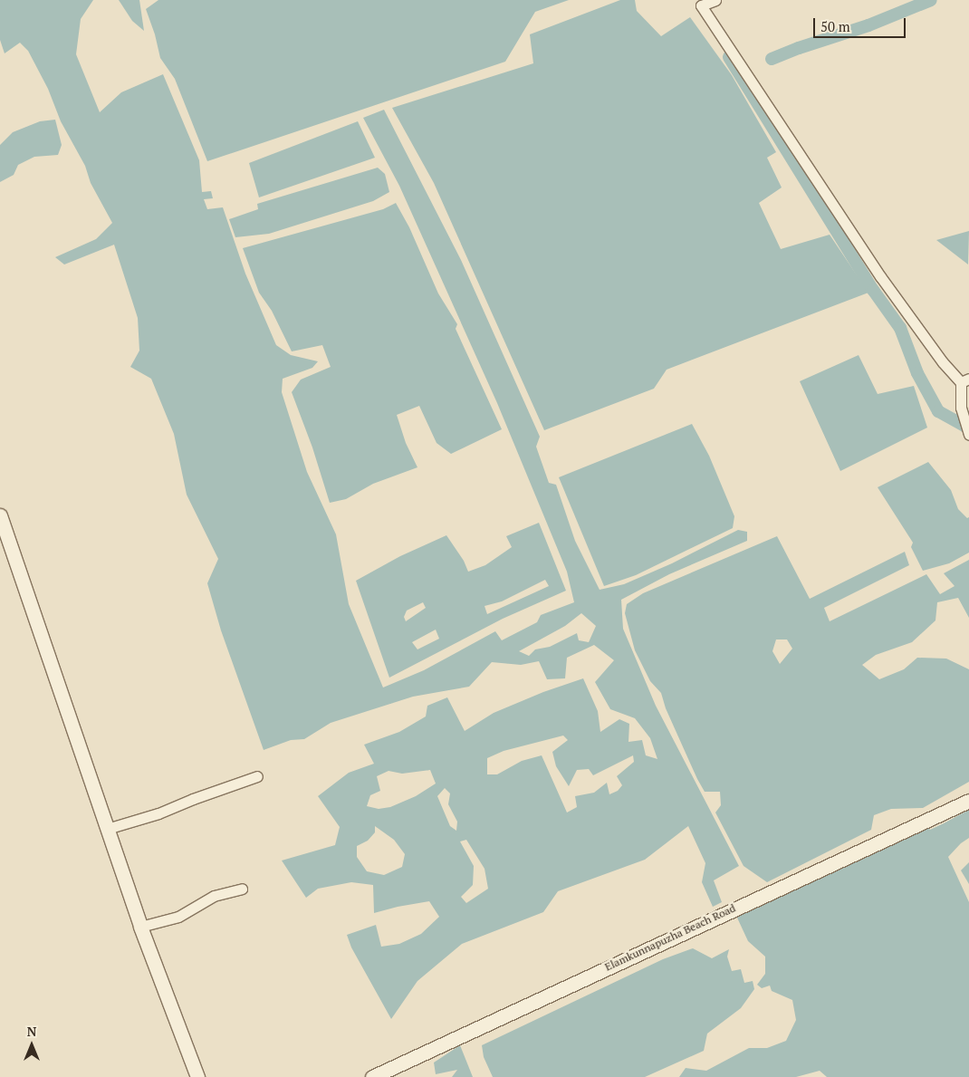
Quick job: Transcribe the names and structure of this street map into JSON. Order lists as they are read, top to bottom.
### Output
{
  "streets": {
    "main road": ["Elamkunnapuzha Beach Road"]
  },
  "scale_bar": "50 m",
  "north": "top"
}
